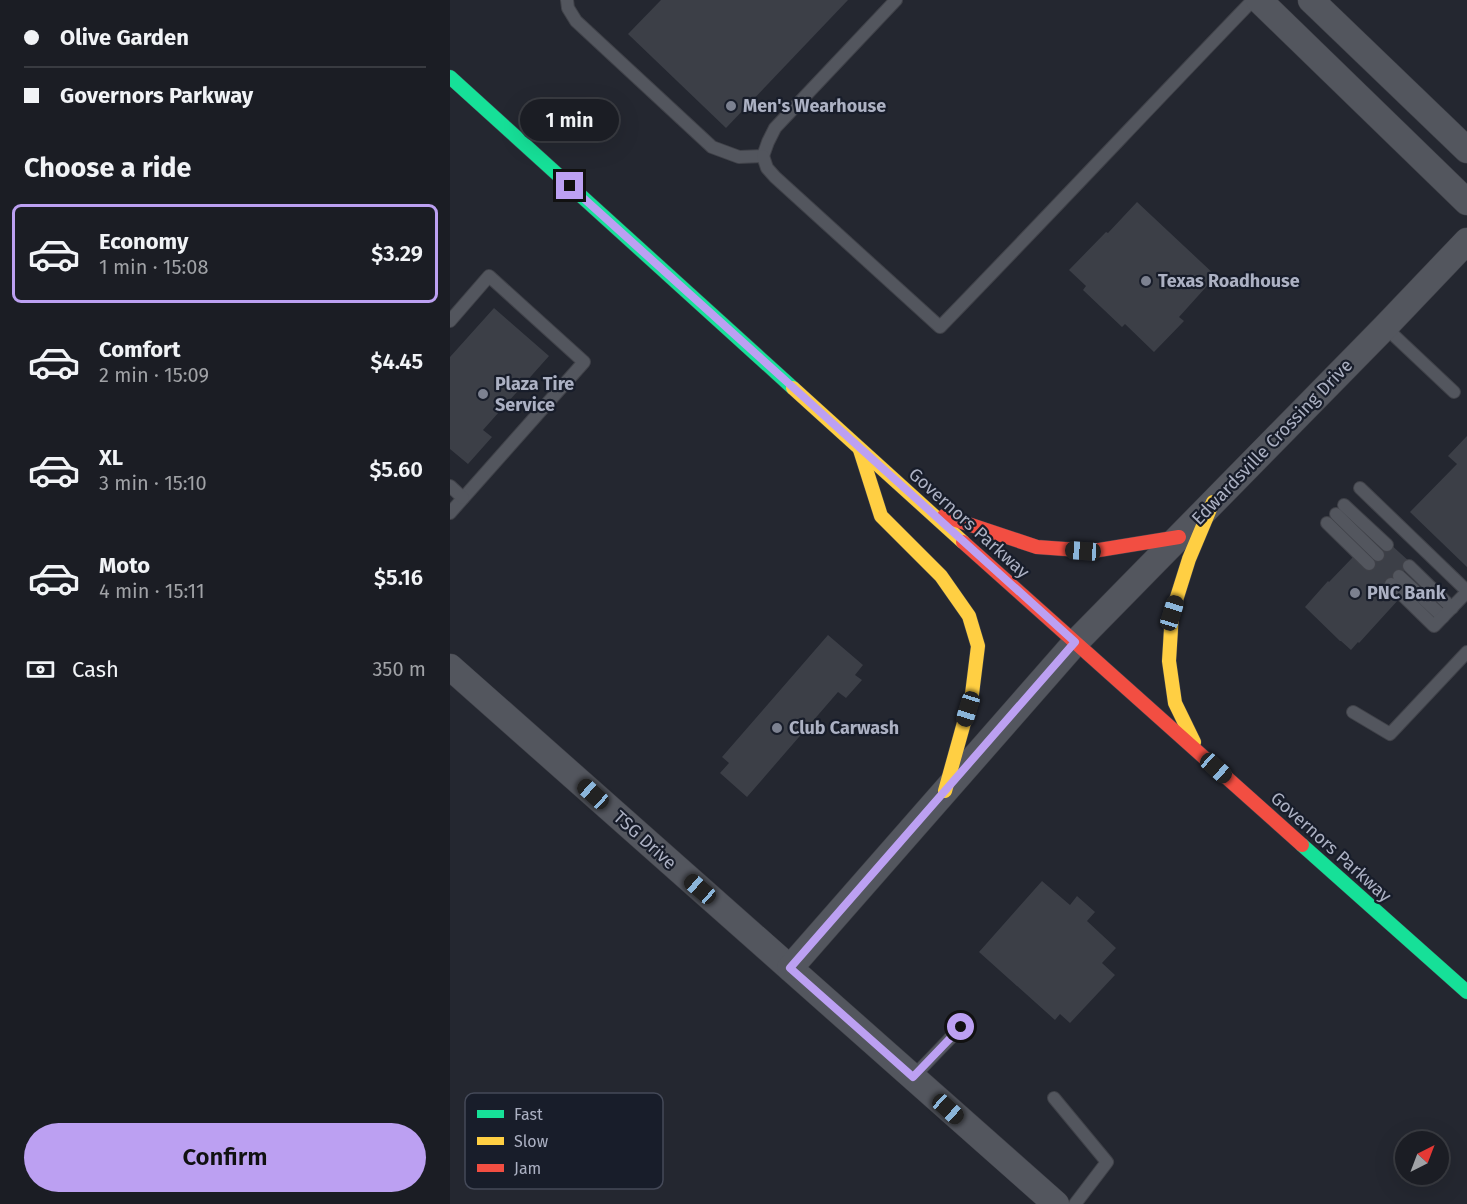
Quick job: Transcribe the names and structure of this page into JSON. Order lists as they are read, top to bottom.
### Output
{
  "streets": {
    "main road": ["Governors Parkway"],
    "street": ["Edwardsville Crossing Drive", "TSG Drive"]
  },
  "crossings": [
    ["Edwardsville Crossing Drive", "Governors Parkway"],
    ["Edwardsville Crossing Drive", "TSG Drive"]
  ],
  "places": [
    "Men's Wearhouse",
    "Texas Roadhouse",
    "Plaza Tire Service",
    "PNC Bank",
    "Club Carwash"
  ],
  "legend": ["Fast", "Slow", "Jam"],
  "north": "top right",
  "page": {
    "banner": ["Olive Garden", "Governors Parkway"],
    "bubble": "1 min",
    "heading": "Choose a ride",
    "list": [
      {
        "name": "Economy",
        "note": "1 min · 15:08",
        "value": "$3.29"
      },
      {
        "name": "Comfort",
        "note": "2 min · 15:09",
        "value": "$4.45"
      },
      {
        "name": "XL",
        "note": "3 min · 15:10",
        "value": "$5.60"
      },
      {
        "name": "Moto",
        "note": "4 min · 15:11",
        "value": "$5.16"
      }
    ],
    "pay": ["Cash", "350 m"],
    "buttons": "Confirm"
  }
}
